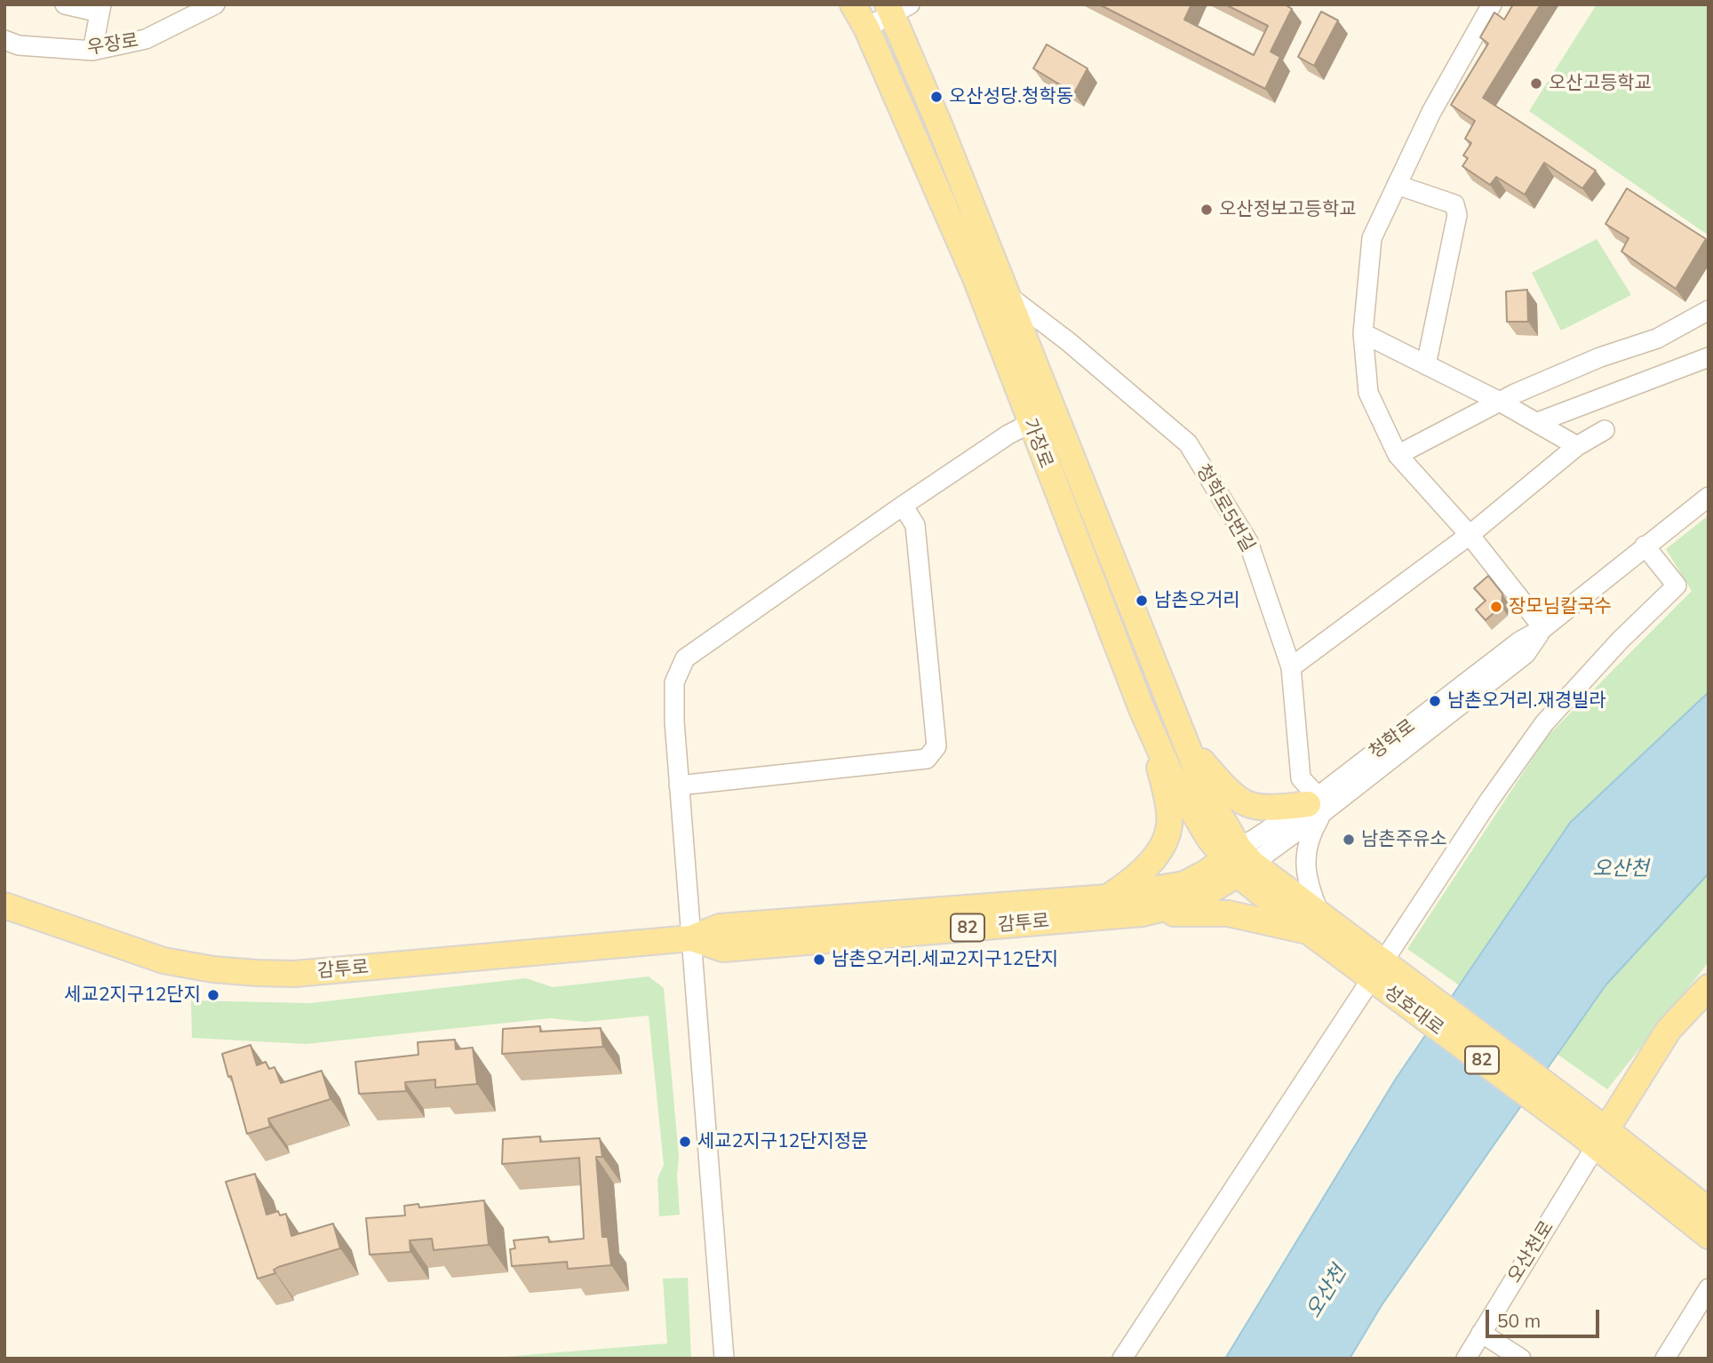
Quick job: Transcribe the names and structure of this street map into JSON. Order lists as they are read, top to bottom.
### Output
{
  "streets": {
    "main road": [
      "가장로",
      "감투로",
      "82",
      "성호대로",
      "오산천로"
    ],
    "street": ["우장로", "청학로5번길", "청학로"]
  },
  "crossings": [
    ["가장로", "청학로5번길"],
    ["가장로", "청학로"],
    ["가장로", "감투로"],
    ["가장로", "성호대로"],
    ["청학로5번길", "청학로"],
    ["청학로", "감투로"],
    ["청학로", "성호대로"],
    ["감투로", "성호대로"],
    ["성호대로", "오산천로"]
  ],
  "water": ["오산천"],
  "places": [
    "오산고등학교",
    "오산성당.청학동",
    "오산정보고등학교",
    "남촌오거리",
    "장모님칼국수",
    "남촌오거리.재경빌라",
    "남촌주유소",
    "남촌오거리.세교2지구12단지",
    "세교2지구12단지",
    "세교2지구12단지정문"
  ],
  "scale_bar": "50 m"
}
